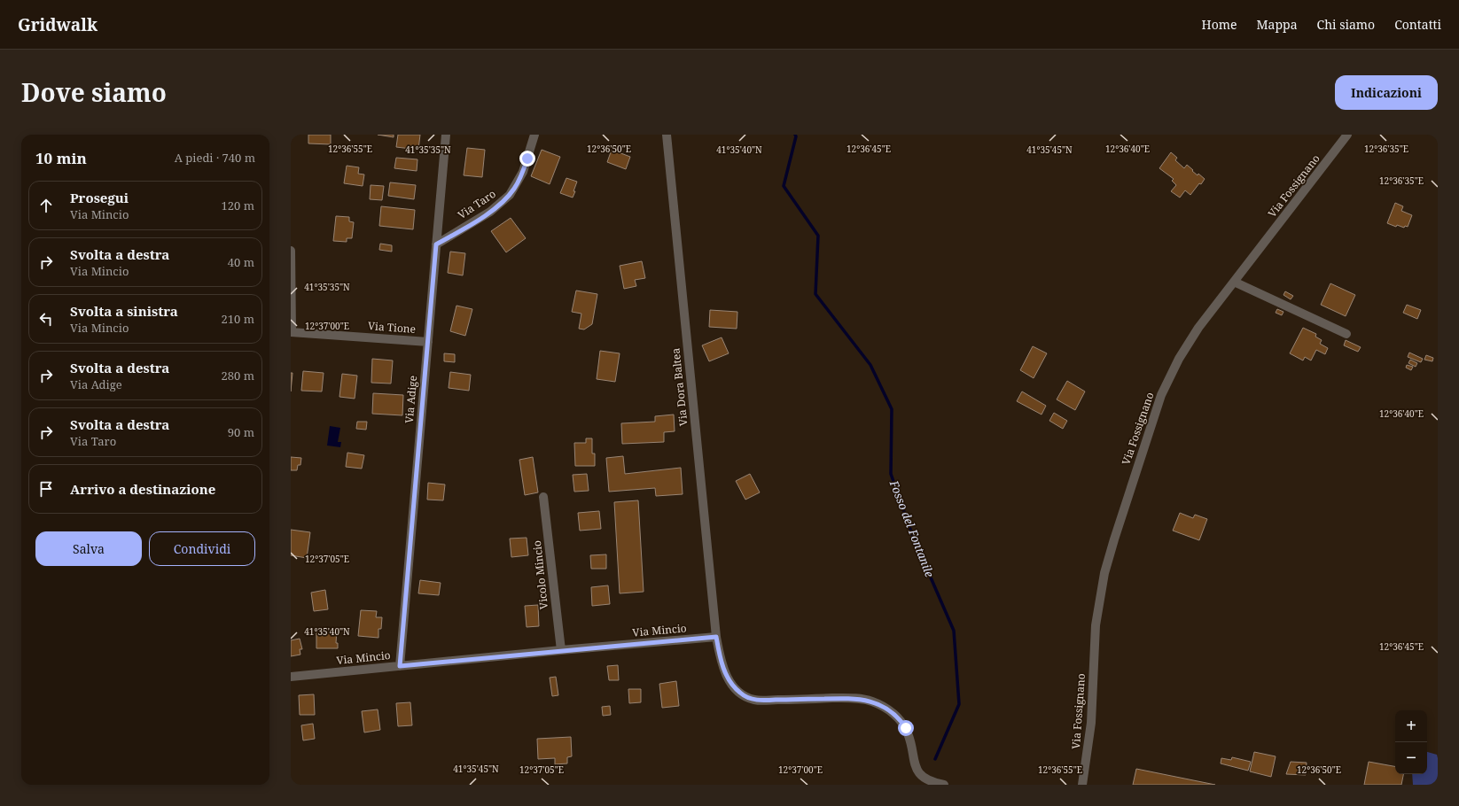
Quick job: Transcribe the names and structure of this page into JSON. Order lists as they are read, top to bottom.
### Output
{
  "streets": {
    "street": [
      "Via Fossignano",
      "Via Taro",
      "Via Tione",
      "Via Dora Baltea",
      "Via Adige",
      "Vicolo Mincio",
      "Via Mincio"
    ]
  },
  "crossings": [
    ["Via Taro", "Via Adige"],
    ["Via Tione", "Via Adige"],
    ["Via Dora Baltea", "Via Mincio"],
    ["Via Adige", "Via Mincio"],
    ["Vicolo Mincio", "Via Mincio"]
  ],
  "water": ["Fosso del Fontanile"],
  "page": {
    "header": "Gridwalk",
    "nav": [
      "Home",
      "Mappa",
      "Chi siamo",
      "Contatti"
    ],
    "title": "Dove siamo",
    "buttons": [
      "Indicazioni",
      ["Salva", "Condividi"]
    ],
    "heading": ["10 min", "A piedi · 740 m"],
    "list": [
      ["Prosegui", "Via Mincio", "120 m"],
      ["Svolta a destra", "Via Mincio", "40 m"],
      ["Svolta a sinistra", "Via Mincio", "210 m"],
      ["Svolta a destra", "Via Adige", "280 m"],
      ["Svolta a destra", "Via Taro", "90 m"],
      "Arrivo a destinazione"
    ],
    "map_buttons": ["+", "−"]
  },
  "coordinates": [
    "12°36'55\"E",
    "12°36'50\"E",
    "12°36'45\"E",
    "12°36'40\"E",
    "12°36'35\"E",
    "41°35'35\"N",
    "41°35'40\"N",
    "41°35'45\"N",
    "12°37'00\"E",
    "12°37'05\"E"
  ]
}
